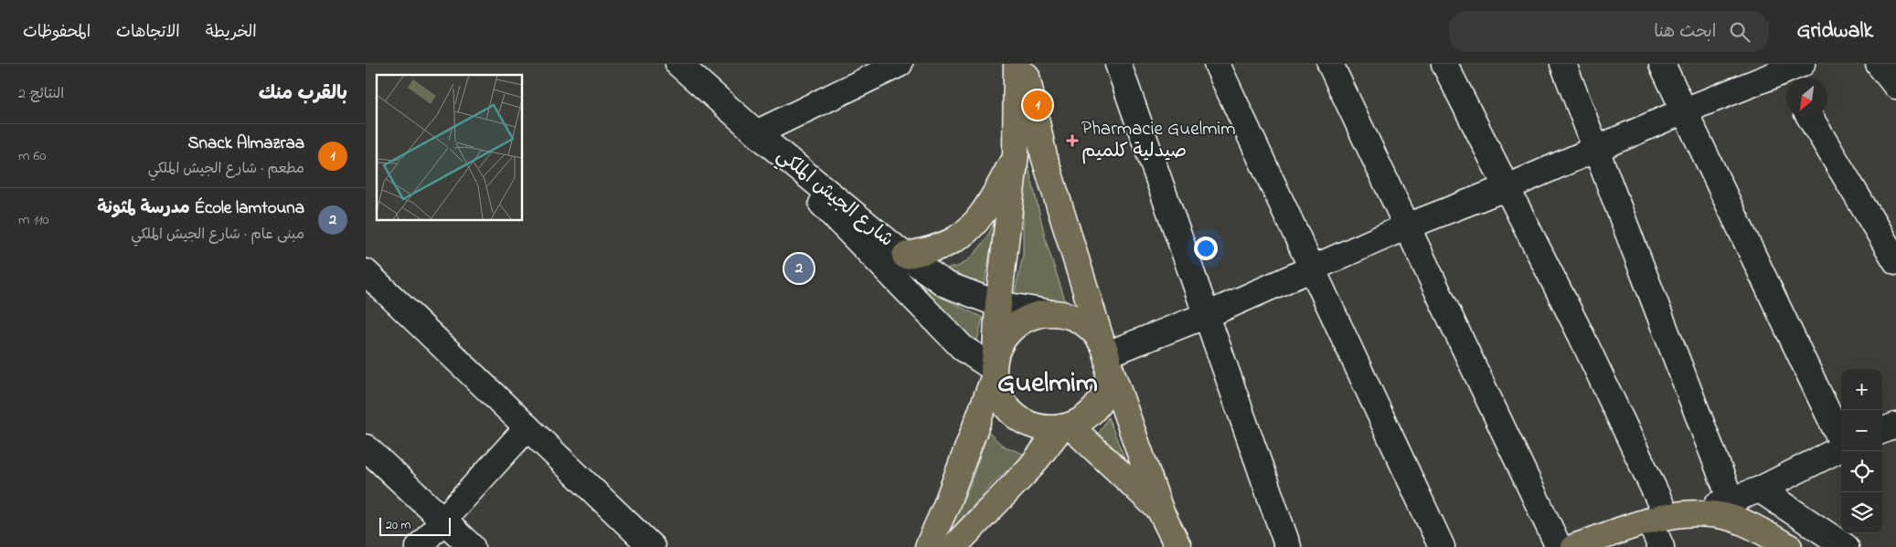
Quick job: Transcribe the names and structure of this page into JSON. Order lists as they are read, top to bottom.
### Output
{
  "streets": {
    "street": ["شارع الجيش الملكي"]
  },
  "districts": ["Guelmim"],
  "places": {
    "health": ["Pharmacie Guelmim صيدلية كلميم"]
  },
  "scale_bar": "20 m",
  "north": "bottom left",
  "page": {
    "header": "Gridwalk",
    "search": "ابحث هنا",
    "nav": ["الخريطة", "الاتجاهات", "المحفوظات"],
    "heading": ["بالقرب منك", "النتائج: 2"],
    "pins": ["1", "2"],
    "list": [
      {
        "mark": "1",
        "name": "Snack Almazraa",
        "note": "مطعم · شارع الجيش الملكي",
        "value": "60 m"
      },
      {
        "mark": "2",
        "name": "École lamtouna مدرسة لمثونة",
        "note": "مبنى عام · شارع الجيش الملكي",
        "value": "110 m"
      }
    ],
    "map_buttons": ["+", "−"],
    "scale": "20 m"
  }
}
